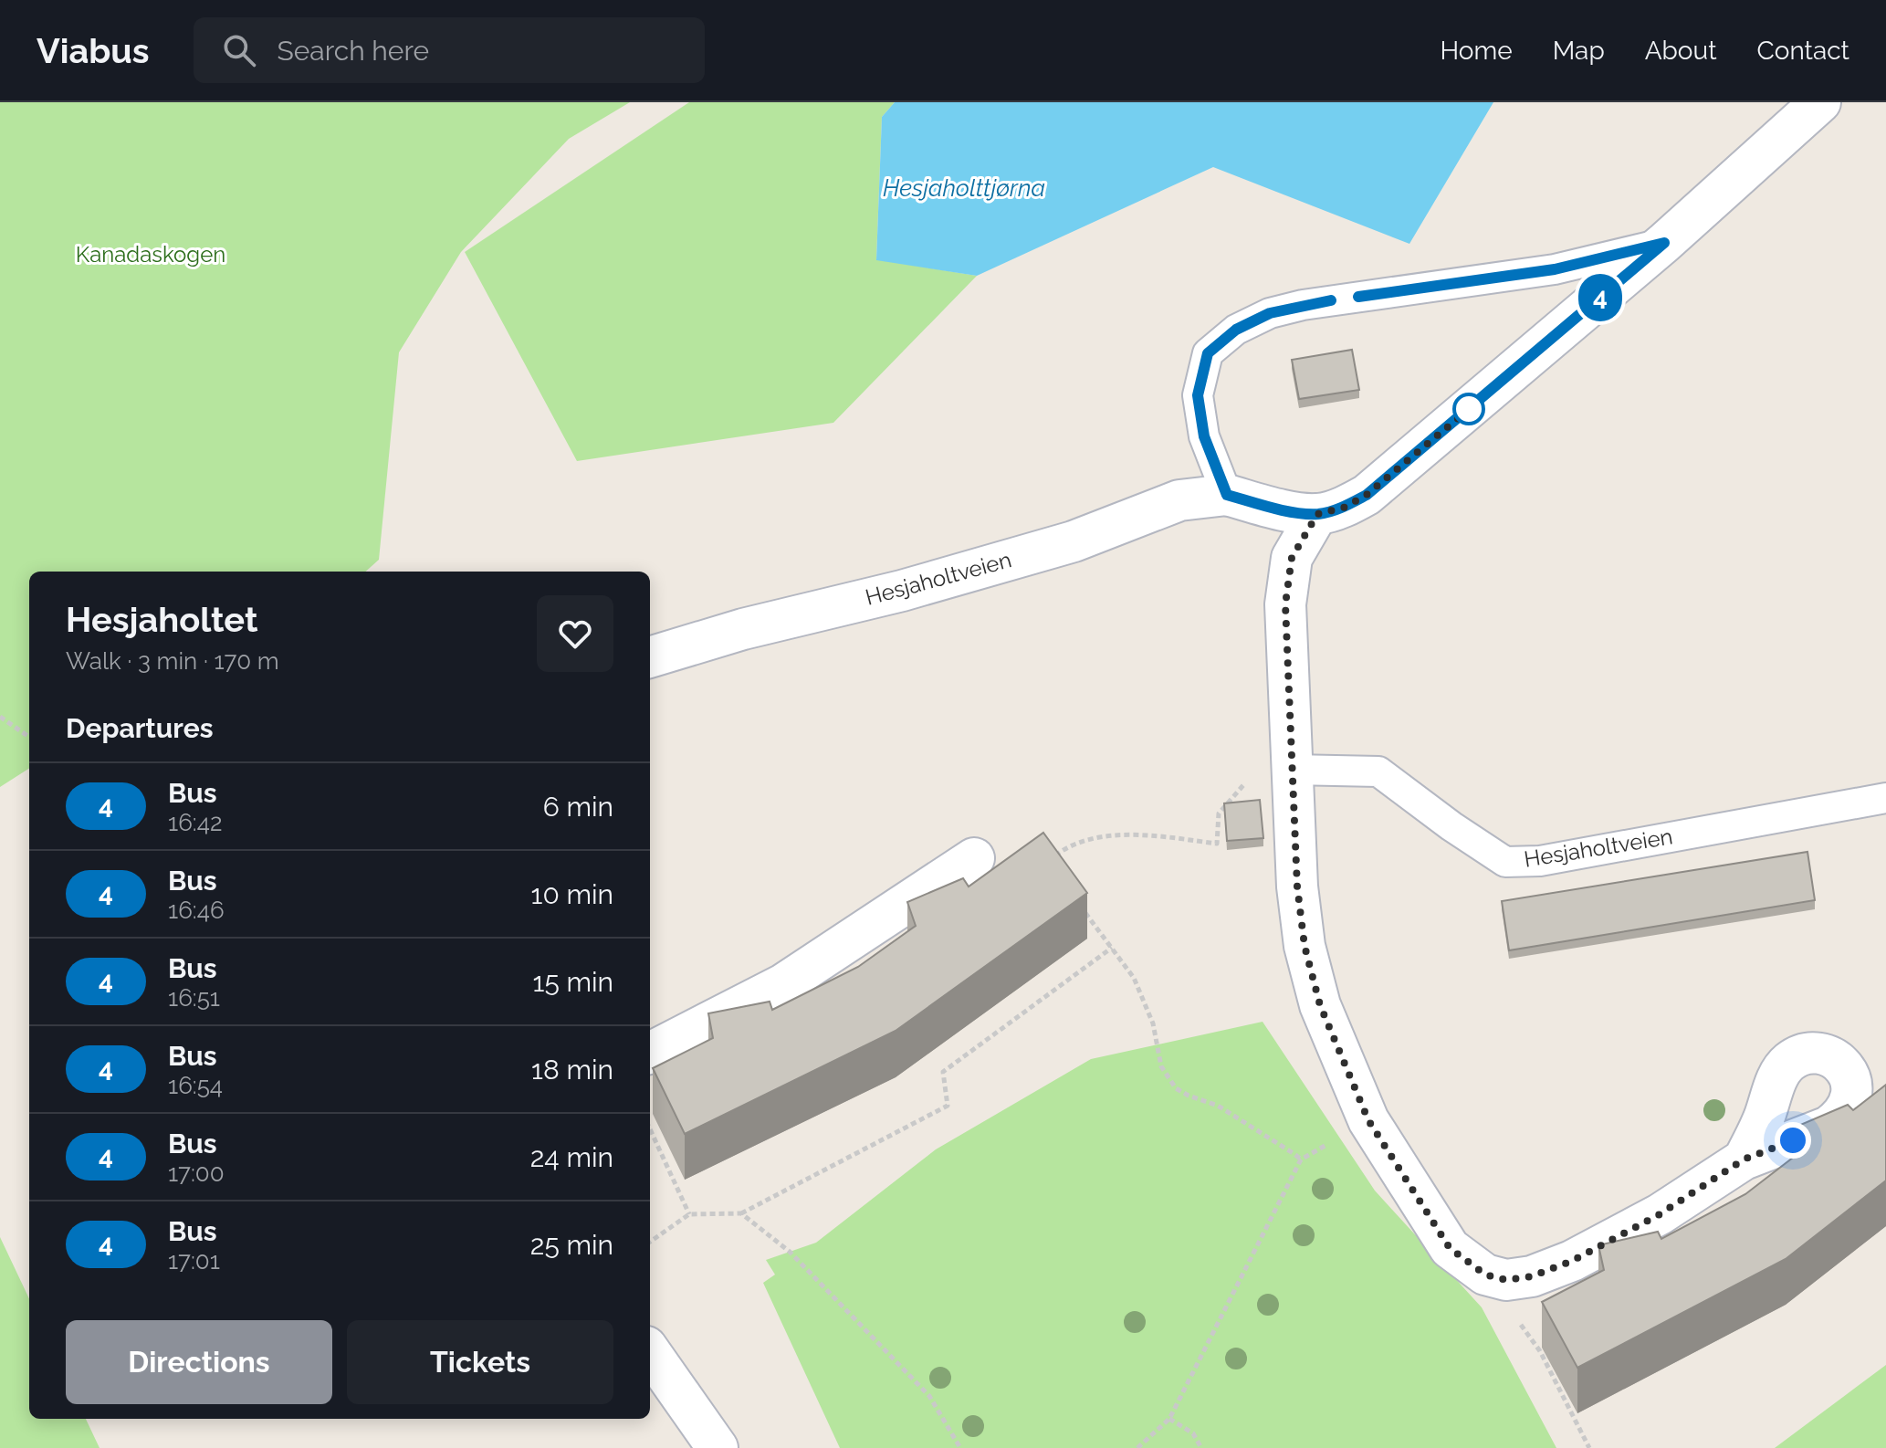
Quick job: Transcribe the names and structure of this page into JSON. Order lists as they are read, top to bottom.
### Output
{
  "streets": {
    "street": ["Hesjaholtveien"]
  },
  "water": ["Hesjaholttjørna"],
  "parks": ["Kanadaskogen"],
  "lines": ["bus line 4"],
  "page": {
    "header": "Viabus",
    "search": "Search here",
    "nav": [
      "Home",
      "Map",
      "About",
      "Contact"
    ],
    "on_map": "4",
    "heading": [
      ["Hesjaholtet", "Walk · 3 min · 170 m"],
      "Departures"
    ],
    "list": [
      {
        "mark": "4",
        "name": "Bus",
        "note": "16:42",
        "value": "6 min"
      },
      {
        "mark": "4",
        "name": "Bus",
        "note": "16:46",
        "value": "10 min"
      },
      {
        "mark": "4",
        "name": "Bus",
        "note": "16:51",
        "value": "15 min"
      },
      {
        "mark": "4",
        "name": "Bus",
        "note": "16:54",
        "value": "18 min"
      },
      {
        "mark": "4",
        "name": "Bus",
        "note": "17:00",
        "value": "24 min"
      },
      {
        "mark": "4",
        "name": "Bus",
        "note": "17:01",
        "value": "25 min"
      }
    ],
    "buttons": ["Directions", "Tickets"]
  }
}
